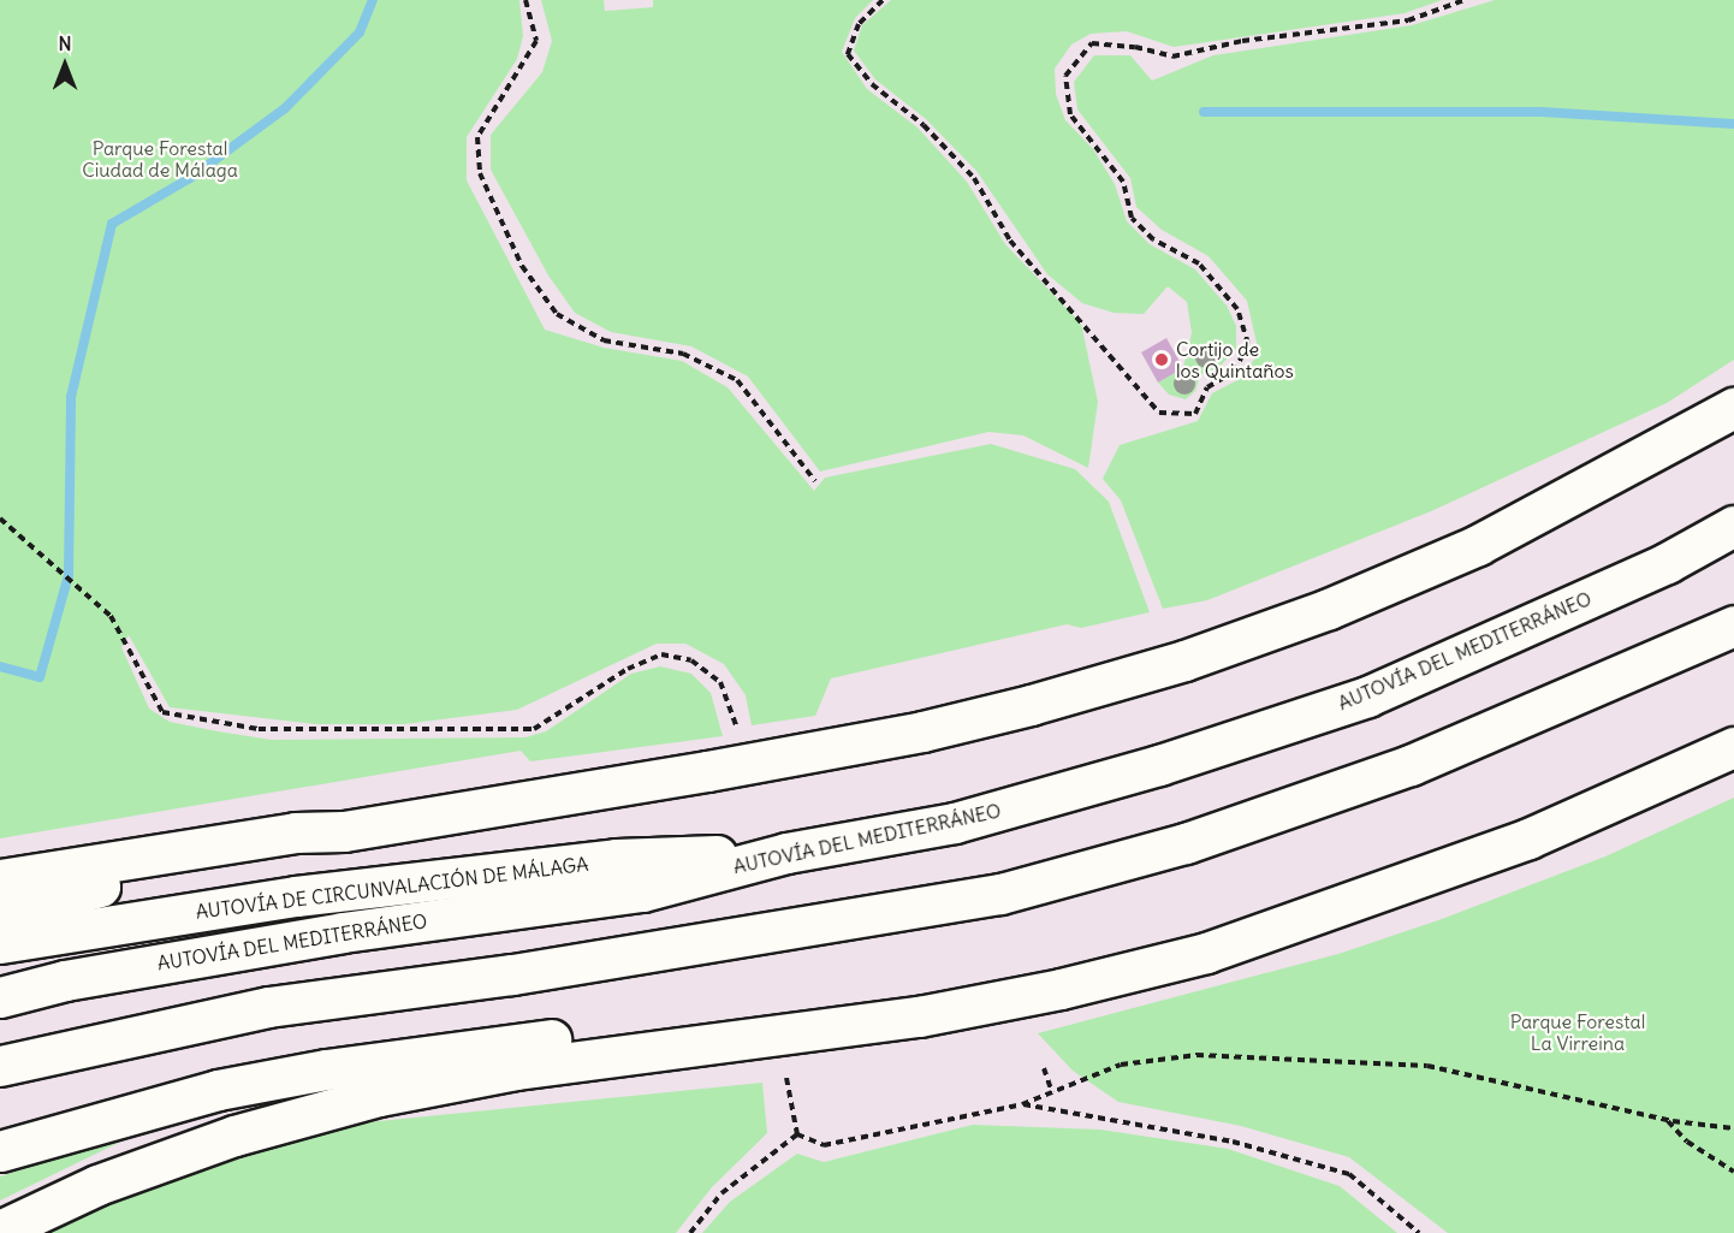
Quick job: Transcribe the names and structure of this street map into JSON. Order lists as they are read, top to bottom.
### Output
{
  "streets": {
    "highway": ["AUTOVÍA DEL MEDITERRÁNEO", "AUTOVÍA DE CIRCUNVALACIÓN DE MÁLAGA"]
  },
  "crossings": [
    ["AUTOVÍA DEL MEDITERRÁNEO", "AUTOVÍA DE CIRCUNVALACIÓN DE MÁLAGA"]
  ],
  "parks": ["Parque Forestal Ciudad de Málaga", "Parque Forestal La Virreina"],
  "places": ["Cortijo de los Quintaños"],
  "north": "top"
}
